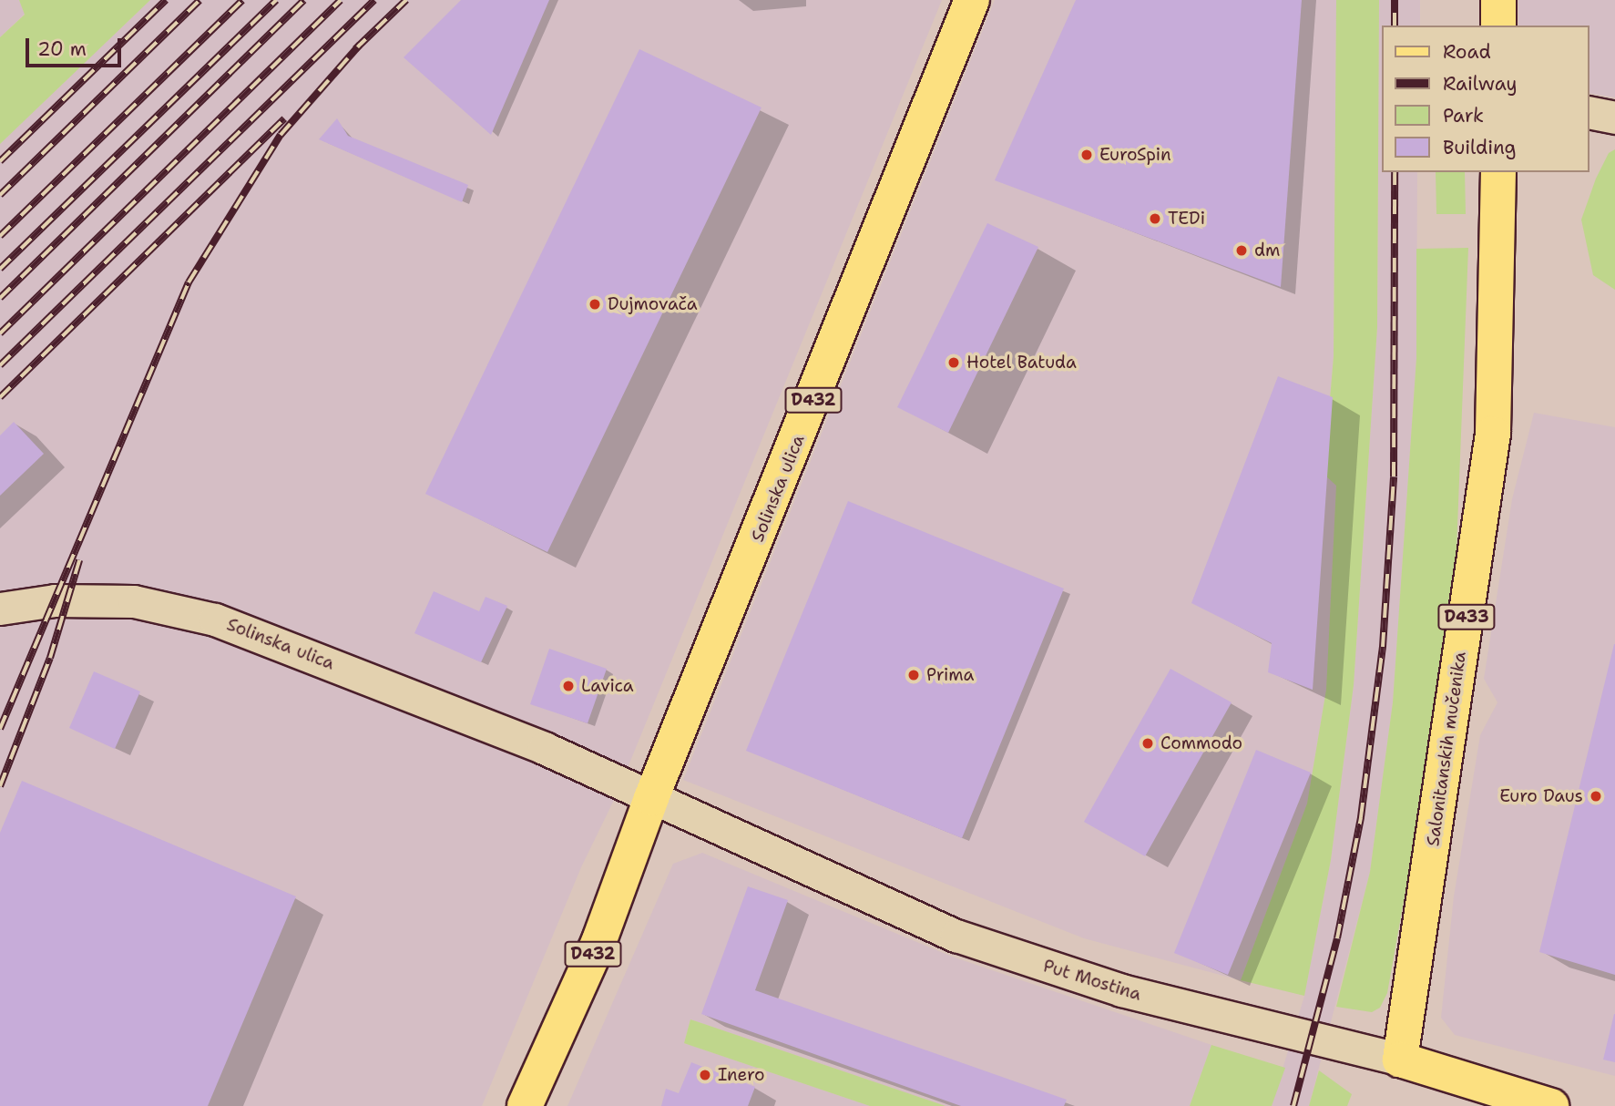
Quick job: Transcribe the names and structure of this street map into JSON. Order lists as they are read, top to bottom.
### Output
{
  "streets": {
    "main road": [
      "D432",
      "Solinska ulica",
      "D433",
      "Salonitanskih mučenika",
      "Put Mostina"
    ]
  },
  "crossings": [
    ["Solinska ulica", "Put Mostina"],
    ["Salonitanskih mučenika", "Put Mostina"]
  ],
  "places": [
    "EuroSpin",
    "TEDi",
    "dm",
    "Dujmovača",
    "Hotel Batuda",
    "Prima",
    "Lavica",
    "Commodo",
    "Euro Daus",
    "Inero"
  ],
  "legend": [
    "Road",
    "Railway",
    "Park",
    "Building"
  ],
  "scale_bar": "20 m"
}
